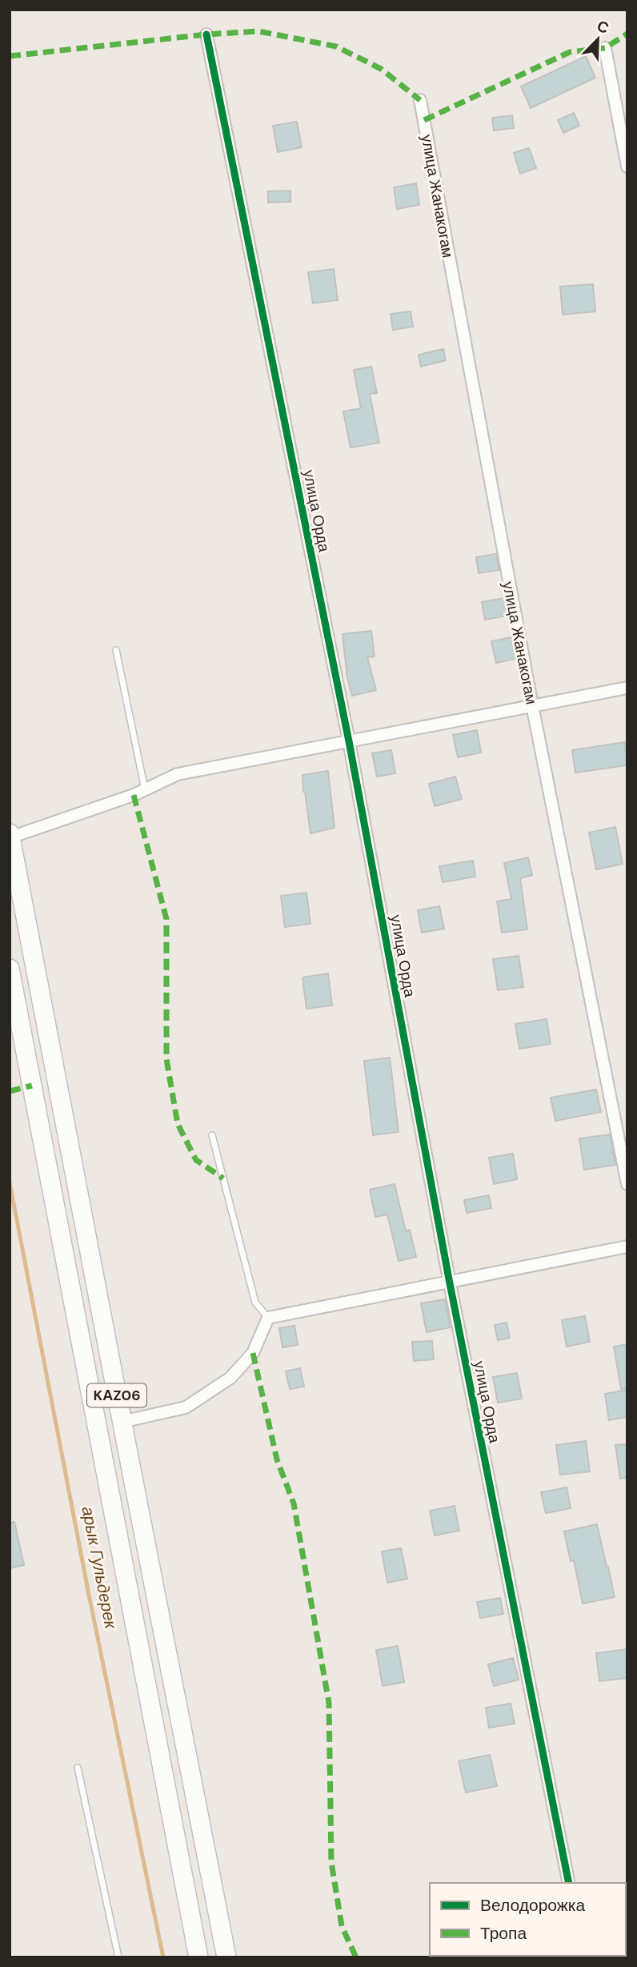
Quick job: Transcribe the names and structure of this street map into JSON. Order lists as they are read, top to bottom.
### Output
{
  "streets": {
    "highway": ["KАZ06"],
    "street": ["улица Жанакогам", "улица Орда"]
  },
  "water": ["арык Гульдерек"],
  "legend": ["Велодорожка", "Тропа"],
  "north": "top right"
}
